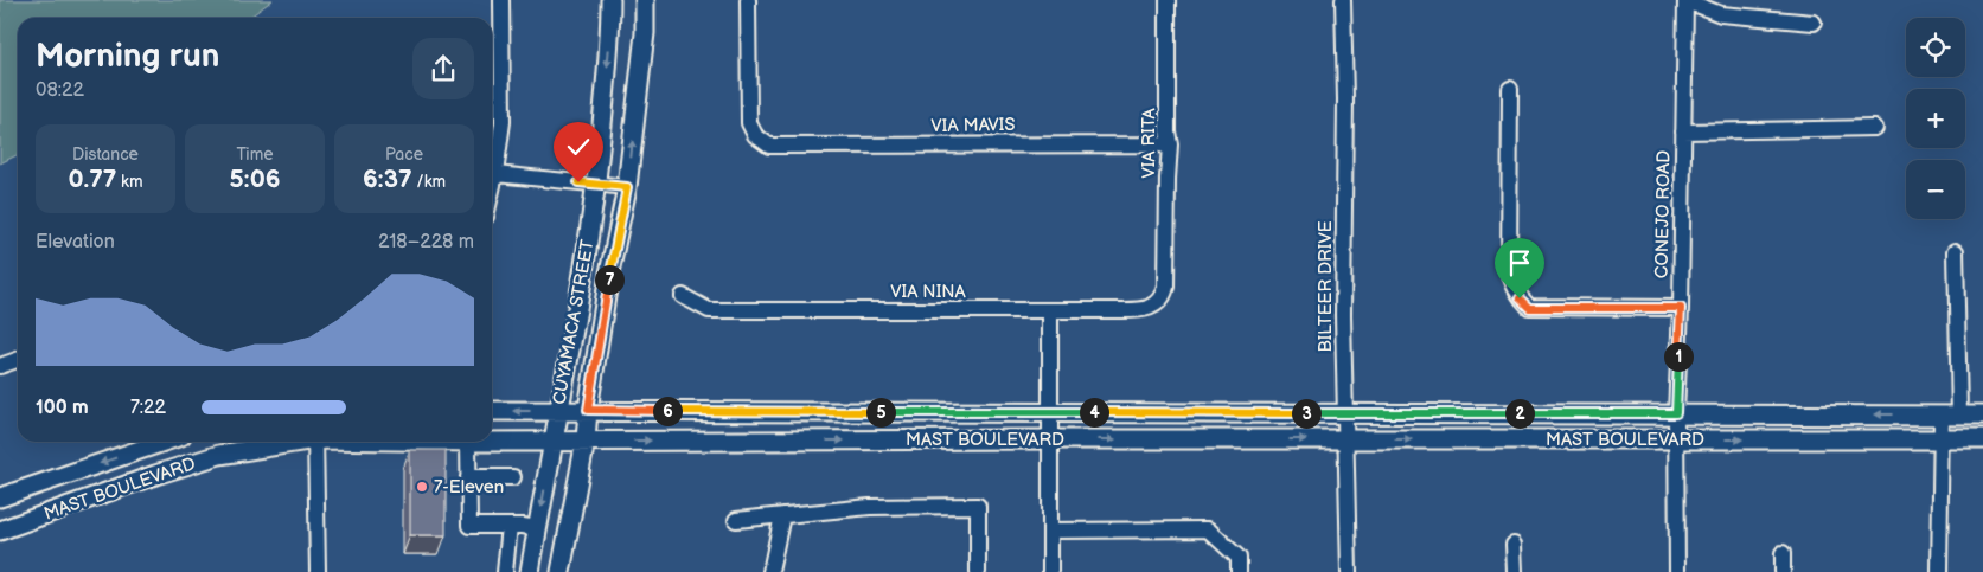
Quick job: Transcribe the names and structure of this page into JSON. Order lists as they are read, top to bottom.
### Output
{
  "streets": {
    "main road": ["CUYAMACA STREET", "MAST BOULEVARD"],
    "street": [
      "VIA MAVIS",
      "VIA RITA",
      "CONEJO ROAD",
      "BILTEER DRIVE",
      "VIA NINA"
    ]
  },
  "crossings": [
    ["VIA MAVIS", "VIA RITA"],
    ["VIA RITA", "VIA NINA"],
    ["CONEJO ROAD", "MAST BOULEVARD"],
    ["BILTEER DRIVE", "MAST BOULEVARD"],
    ["CUYAMACA STREET", "MAST BOULEVARD"]
  ],
  "places": ["7-Eleven"],
  "page": {
    "map_buttons": ["+", "−"],
    "heading": ["Morning run", "08:22"],
    "stats": [
      ["Distance", "0.77 km"],
      ["Time", "5:06"],
      ["Pace", "6:37 /km"]
    ],
    "chart": ["Elevation", "218–228 m"],
    "pins": [
      "7",
      "1",
      "6",
      "4",
      "5",
      "2",
      "3"
    ],
    "list": [
      {
        "name": "100 m",
        "note": "7:22"
      }
    ]
  }
}
